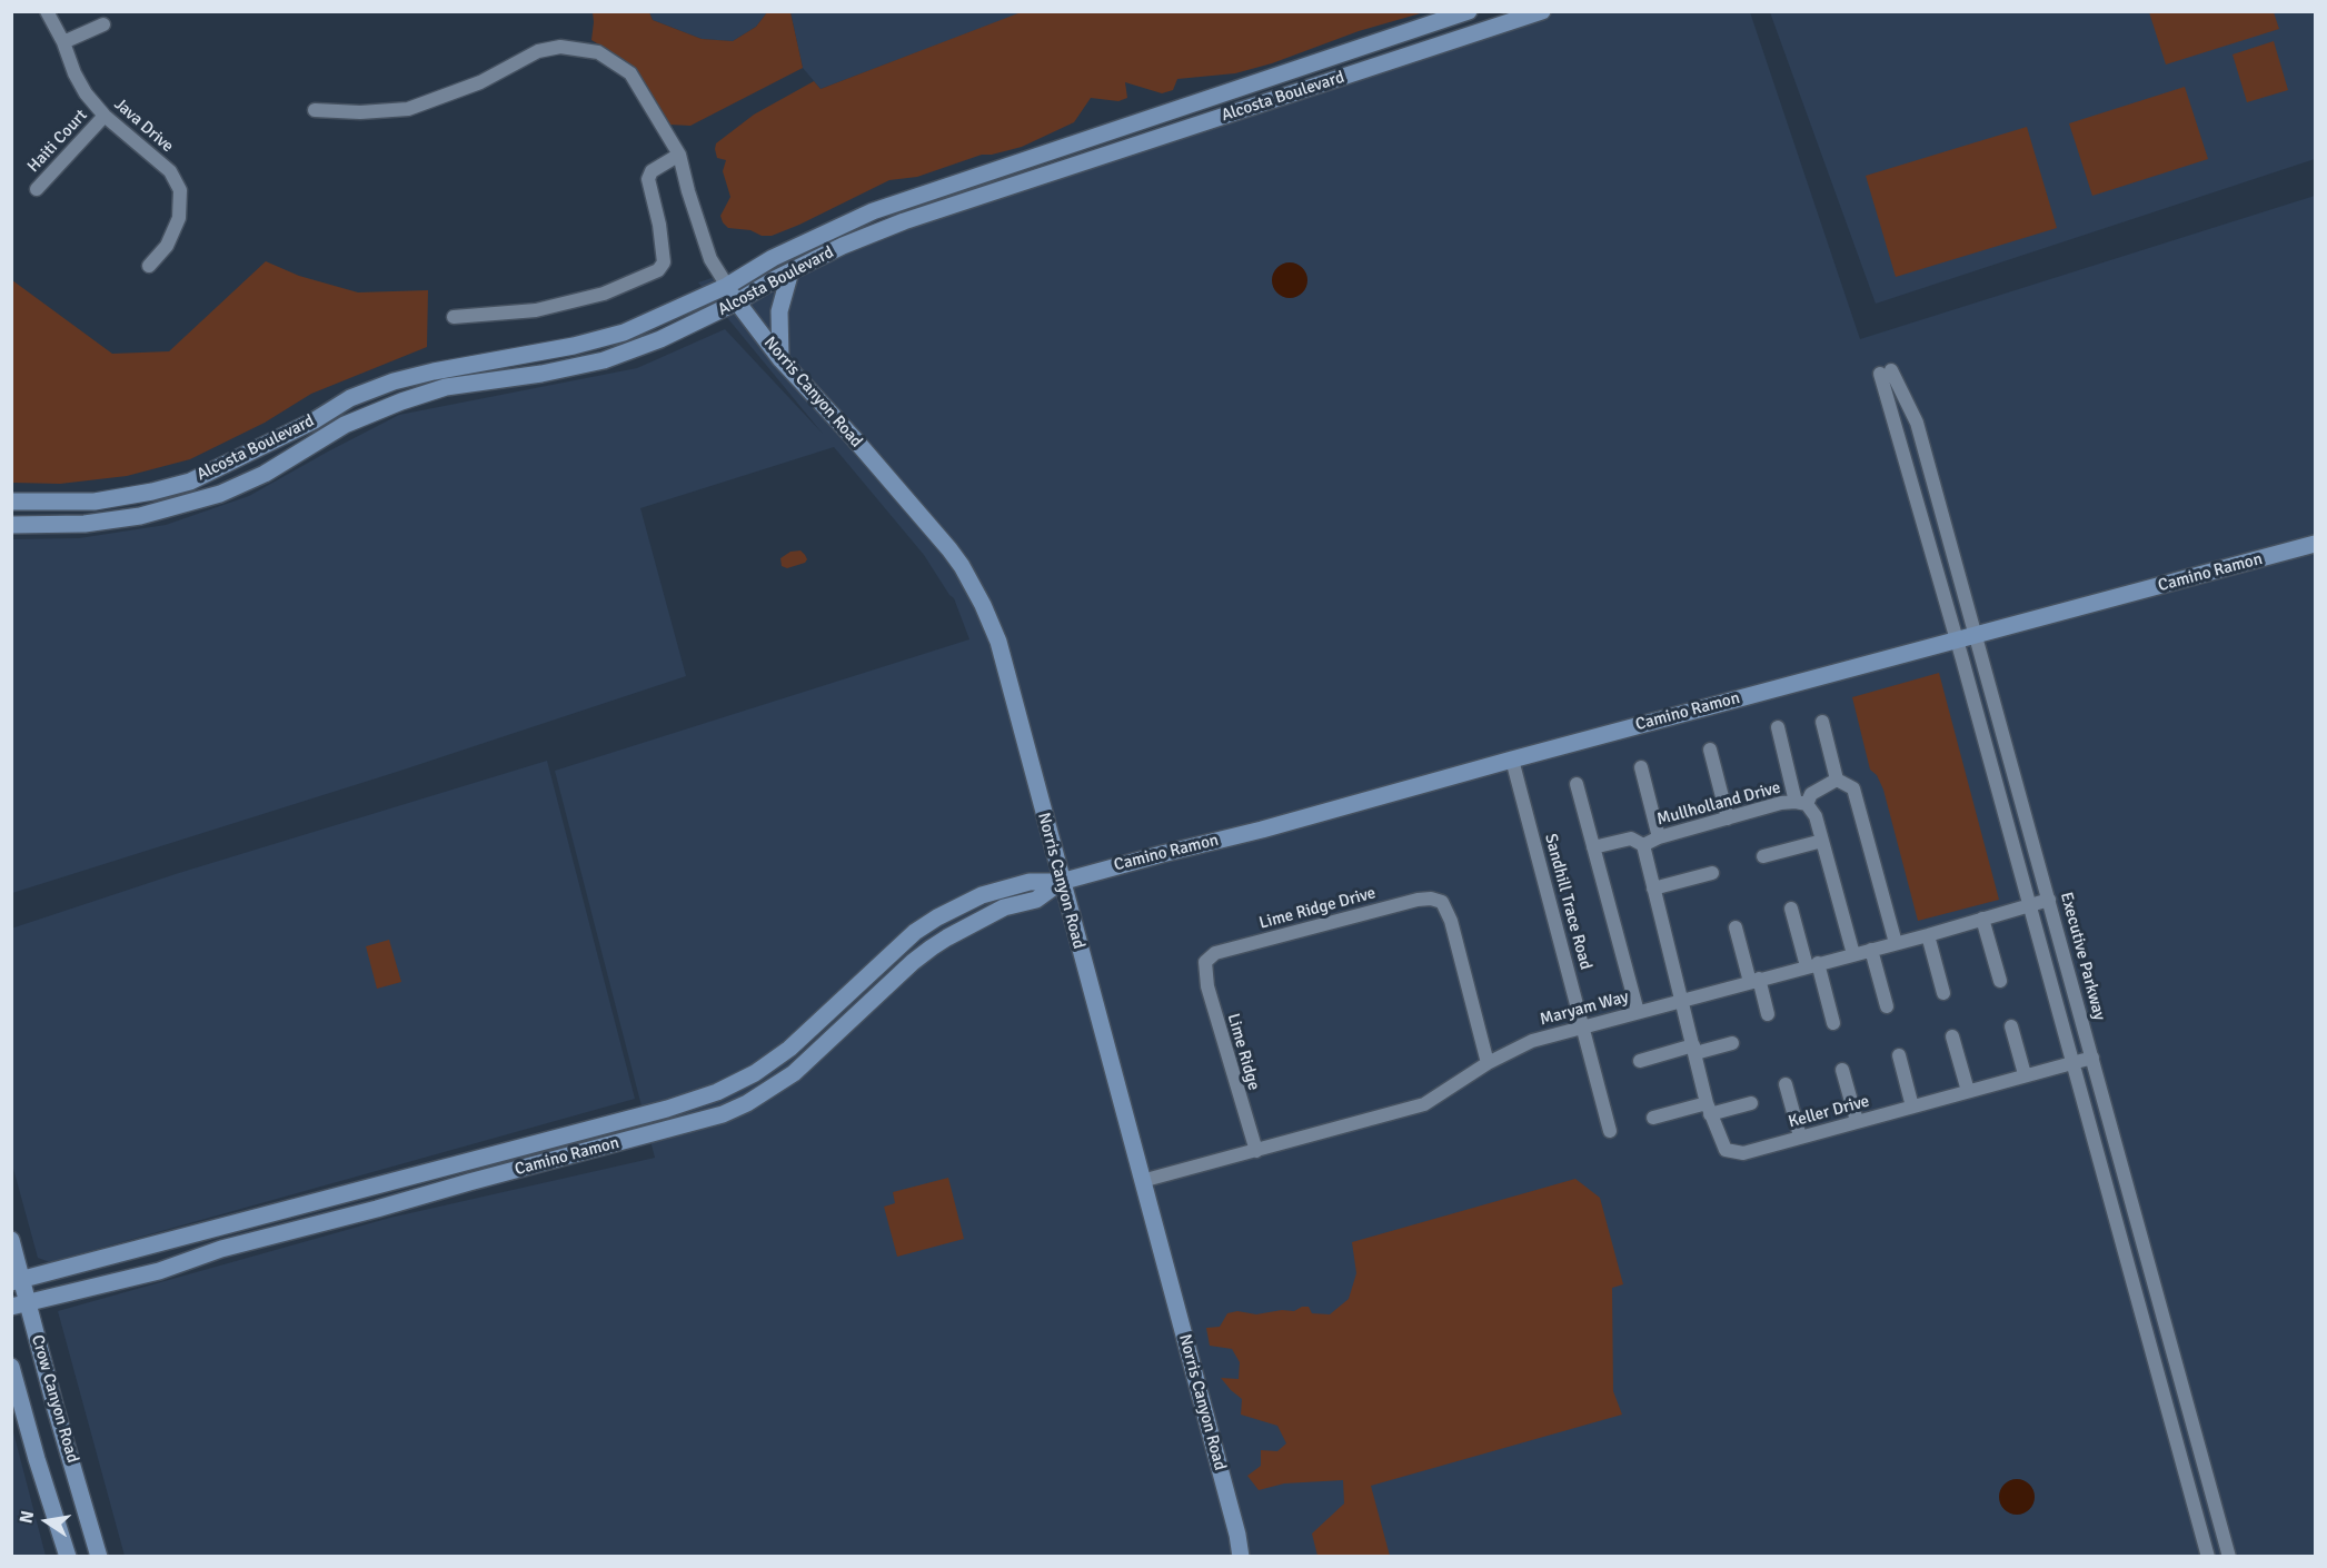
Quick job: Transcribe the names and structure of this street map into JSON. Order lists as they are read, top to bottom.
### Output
{
  "streets": {
    "main road": [
      "Alcosta Boulevard",
      "Norris Canyon Road",
      "Camino Ramon",
      "Crow Canyon Road"
    ],
    "street": [
      "Java Drive",
      "Haiti Court",
      "Mullholland Drive",
      "Sandhill Trace Road",
      "Lime Ridge Drive",
      "Executive Parkway",
      "Maryam Way",
      "Lime Ridge",
      "Keller Drive"
    ]
  },
  "crossings": [
    ["Alcosta Boulevard", "Norris Canyon Road"],
    ["Java Drive", "Haiti Court"],
    ["Norris Canyon Road", "Camino Ramon"],
    ["Norris Canyon Road", "Maryam Way"],
    ["Camino Ramon", "Sandhill Trace Road"],
    ["Camino Ramon", "Executive Parkway"],
    ["Camino Ramon", "Crow Canyon Road"],
    ["Mullholland Drive", "Maryam Way"],
    ["Mullholland Drive", "Keller Drive"],
    ["Sandhill Trace Road", "Maryam Way"],
    ["Lime Ridge Drive", "Maryam Way"],
    ["Lime Ridge Drive", "Lime Ridge"],
    ["Executive Parkway", "Maryam Way"],
    ["Executive Parkway", "Keller Drive"],
    ["Maryam Way", "Lime Ridge"],
    ["Maryam Way", "Keller Drive"]
  ],
  "north": "left"
}
